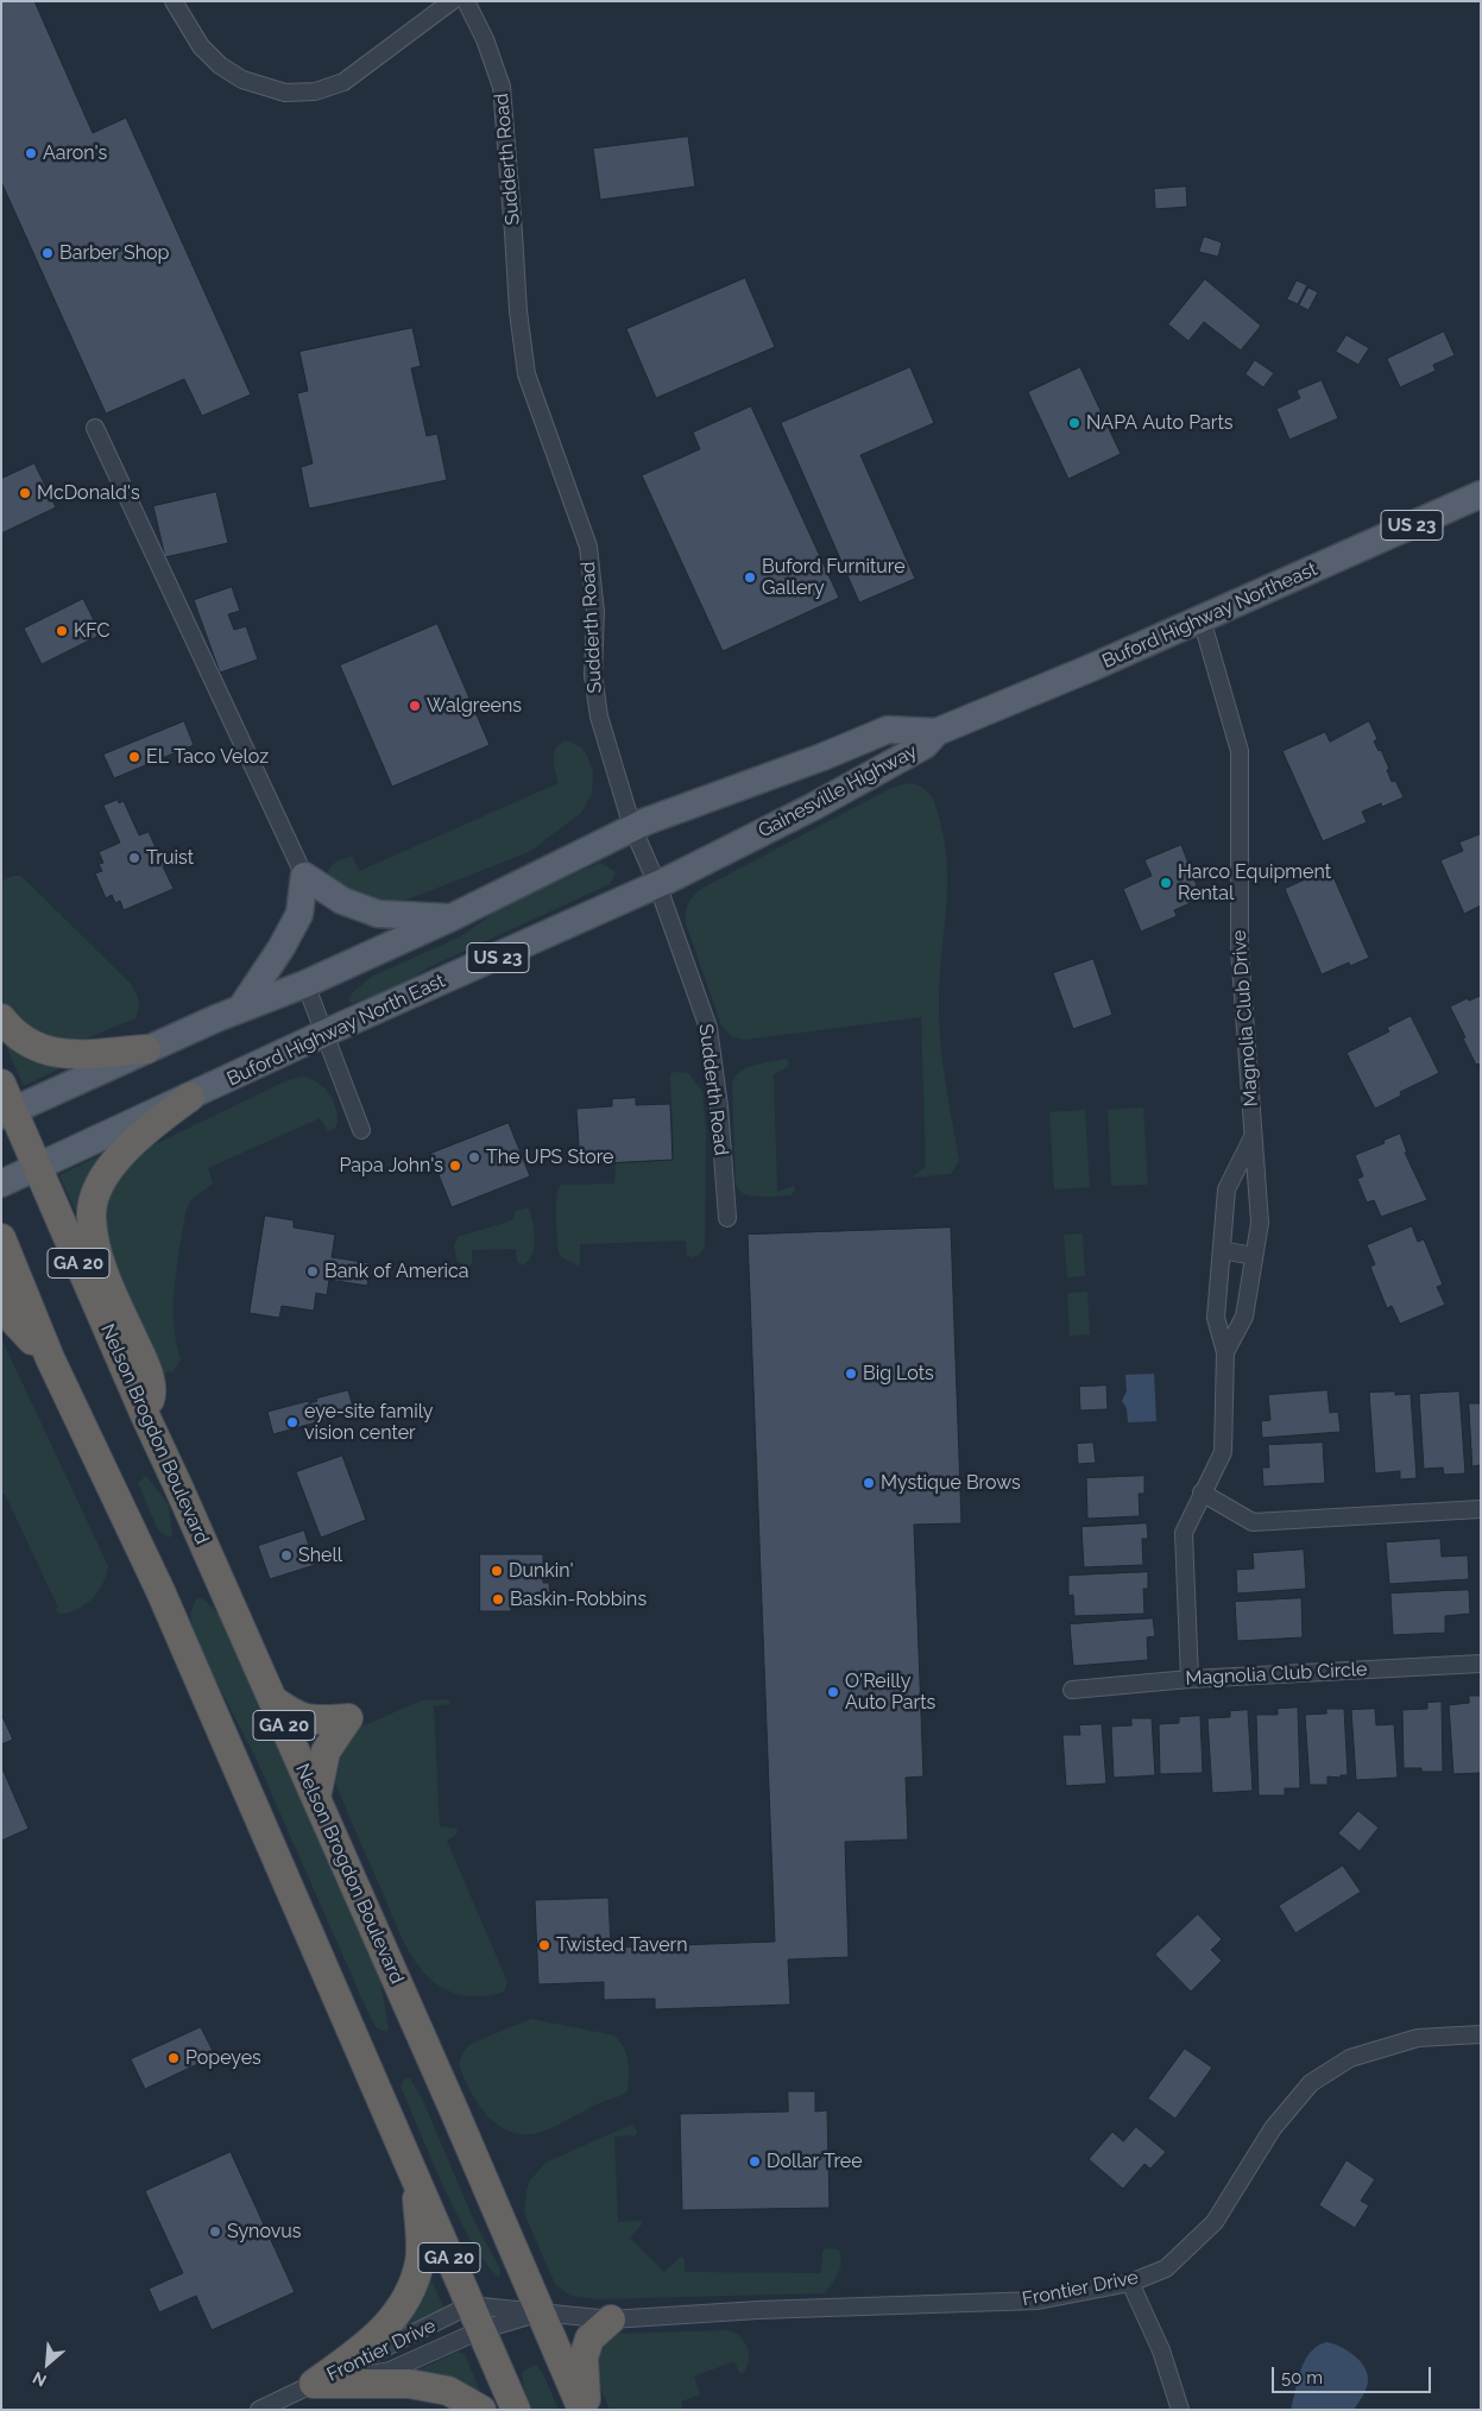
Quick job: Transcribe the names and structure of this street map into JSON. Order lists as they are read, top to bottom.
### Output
{
  "streets": {
    "highway": ["GA 20", "Nelson Brogdon Boulevard"],
    "main road": [
      "US 23",
      "Buford Highway Northeast",
      "Gainesville Highway",
      "Buford Highway North East"
    ],
    "street": [
      "Sudderth Road",
      "Magnolia Club Drive",
      "Magnolia Club Circle",
      "Frontier Drive"
    ]
  },
  "crossings": [
    ["Sudderth Road", "US 23"],
    ["Sudderth Road", "Gainesville Highway"],
    ["Sudderth Road", "Buford Highway North East"],
    ["US 23", "Gainesville Highway"],
    ["US 23", "Nelson Brogdon Boulevard"],
    ["Buford Highway Northeast", "Gainesville Highway"],
    ["Buford Highway Northeast", "Magnolia Club Drive"],
    ["Gainesville Highway", "Buford Highway North East"],
    ["Magnolia Club Drive", "Magnolia Club Circle"],
    ["Buford Highway North East", "Nelson Brogdon Boulevard"],
    ["GA 20", "Frontier Drive"],
    ["Nelson Brogdon Boulevard", "Frontier Drive"]
  ],
  "places": [
    "Aaron's",
    "Barber Shop",
    "NAPA Auto Parts",
    "McDonald's",
    "Buford Furniture Gallery",
    "KFC",
    "Walgreens",
    "EL Taco Veloz",
    "Truist",
    "Harco Equipment Rental",
    "The UPS Store",
    "Papa John's",
    "Bank of America",
    "Big Lots",
    "eye-site family vision center",
    "Mystique Brows",
    "Shell",
    "Dunkin'",
    "Baskin-Robbins",
    "O'Reilly Auto Parts",
    "Twisted Tavern",
    "Popeyes",
    "Dollar Tree",
    "Synovus"
  ],
  "scale_bar": "50 m",
  "north": "bottom left"
}
